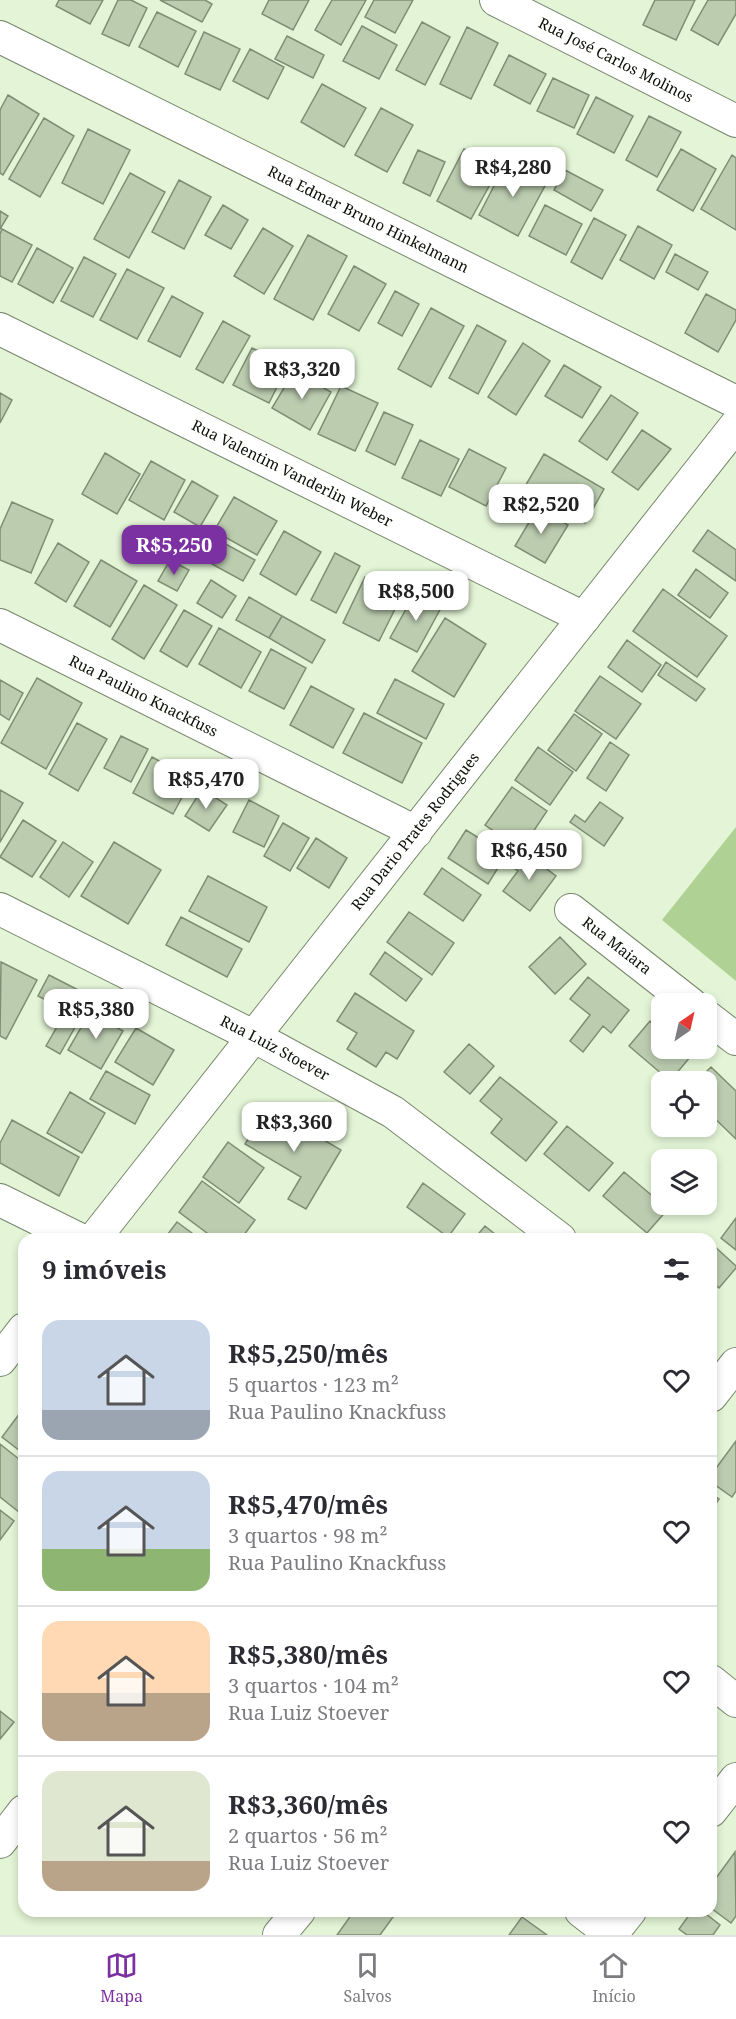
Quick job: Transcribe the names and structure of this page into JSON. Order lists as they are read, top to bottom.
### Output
{
  "streets": {
    "street": [
      "Rua José Carlos Molinos",
      "Rua Edmar Bruno Hinkelmann",
      "Rua Valentim Vanderlin Weber",
      "Rua Paulino Knackfuss",
      "Rua Dario Prates Rodrigues",
      "Rua Maiara",
      "Rua Luiz Stoever"
    ]
  },
  "crossings": [
    ["Rua Valentim Vanderlin Weber", "Rua Dario Prates Rodrigues"],
    ["Rua Paulino Knackfuss", "Rua Dario Prates Rodrigues"],
    ["Rua Dario Prates Rodrigues", "Rua Luiz Stoever"]
  ],
  "north": "top right",
  "page": {
    "price": [
      "R$4,280",
      "R$3,320",
      "R$2,520",
      "R$5,250",
      "R$8,500",
      "R$5,470",
      "R$6,450",
      "R$5,380",
      "R$3,360"
    ],
    "heading": "9 imóveis",
    "list": [
      {
        "name": "R$5,250/mês",
        "note": "5 quartos · 123 m² · Rua Paulino Knackfuss"
      },
      {
        "name": "R$5,470/mês",
        "note": "3 quartos · 98 m² · Rua Paulino Knackfuss"
      },
      {
        "name": "R$5,380/mês",
        "note": "3 quartos · 104 m² · Rua Luiz Stoever"
      },
      {
        "name": "R$3,360/mês",
        "note": "2 quartos · 56 m² · Rua Luiz Stoever"
      }
    ],
    "tabs": ["Mapa", "Salvos", "Início"]
  }
}
